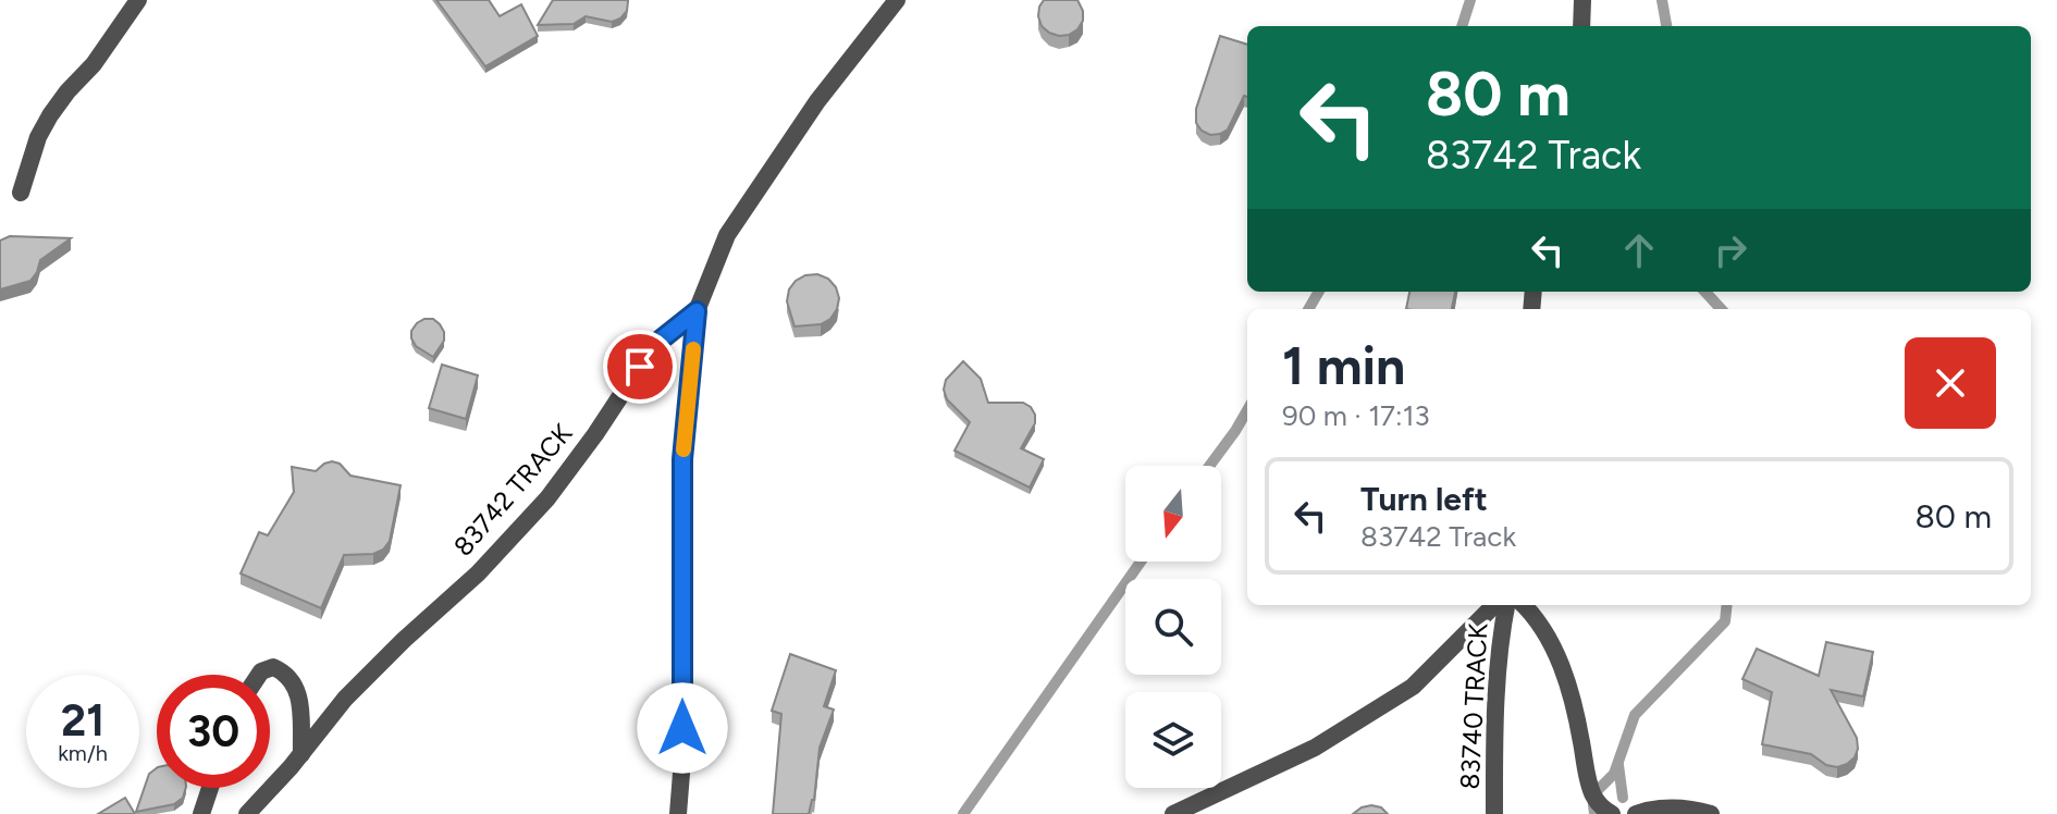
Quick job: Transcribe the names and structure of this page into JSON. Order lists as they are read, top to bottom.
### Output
{
  "streets": {
    "street": ["83742 TRACK", "83740 TRACK"]
  },
  "north": "bottom",
  "page": {
    "turn": ["80 m", "83742 Track"],
    "heading": ["1 min", "90 m · 17:13"],
    "list": [
      {
        "name": "Turn left",
        "note": "83742 Track",
        "value": "80 m"
      }
    ],
    "speed": "21 km/h",
    "limit": "30"
  }
}
